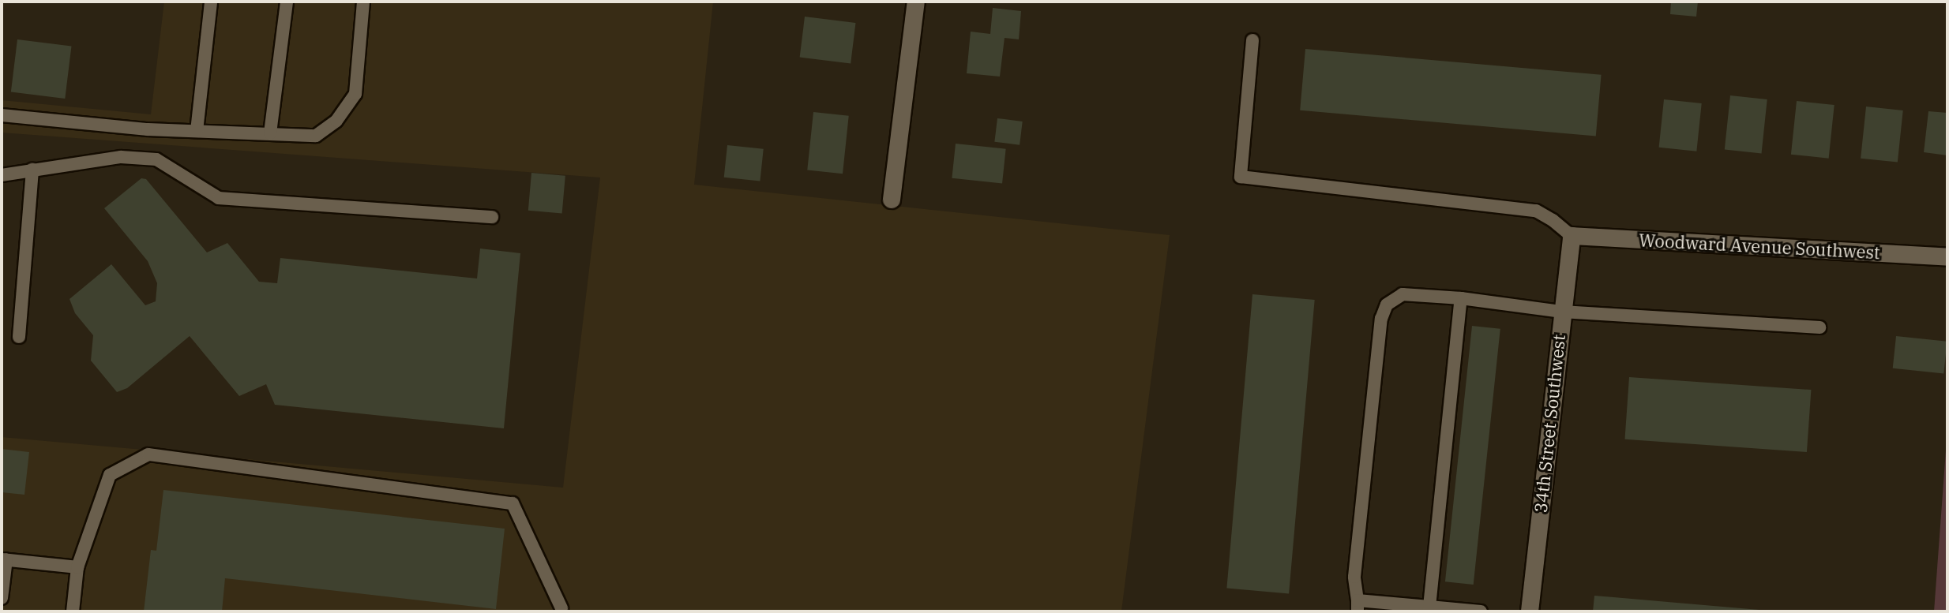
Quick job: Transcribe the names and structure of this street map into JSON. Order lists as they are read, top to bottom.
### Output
{
  "streets": {
    "street": ["Woodward Avenue Southwest", "34th Street Southwest"]
  },
  "crossings": [
    ["Woodward Avenue Southwest", "34th Street Southwest"]
  ]
}
